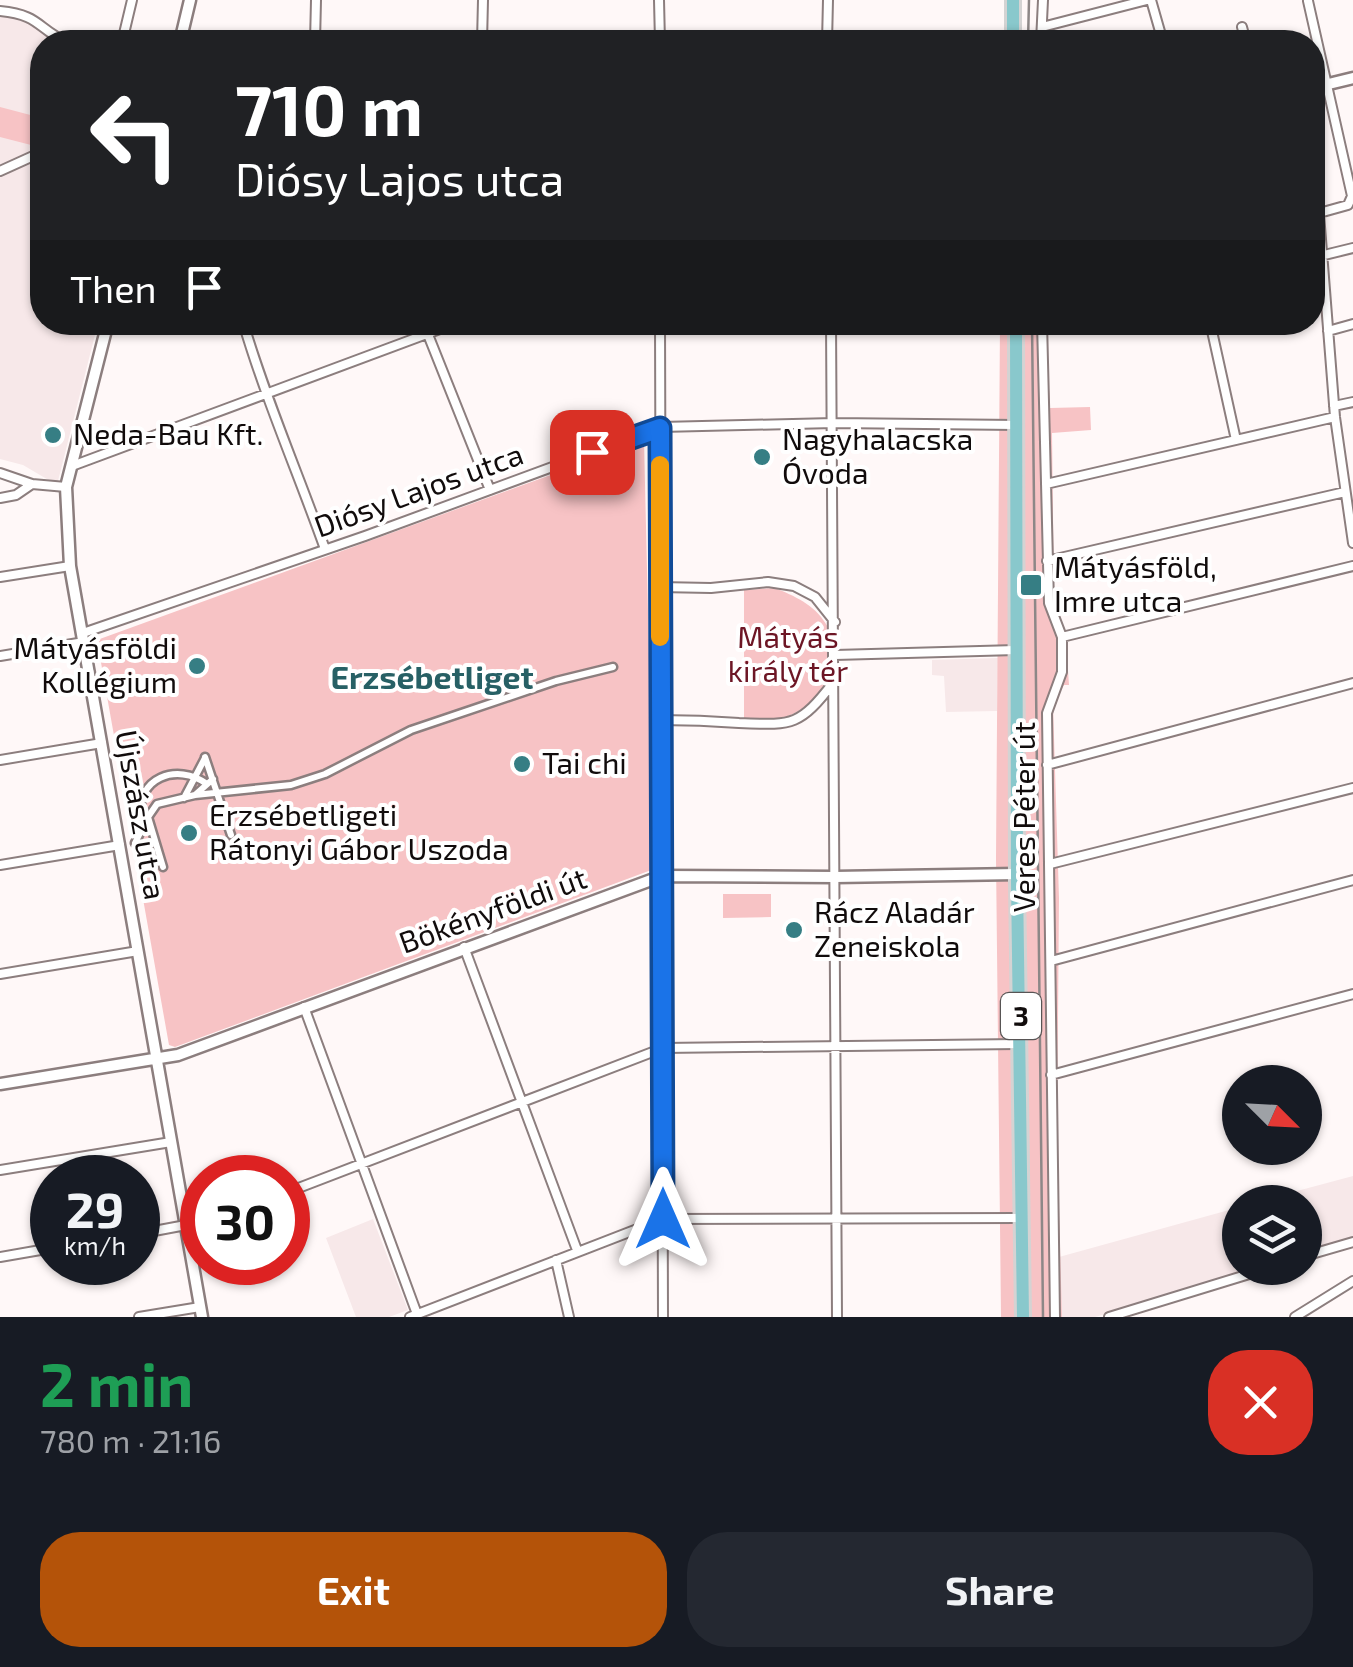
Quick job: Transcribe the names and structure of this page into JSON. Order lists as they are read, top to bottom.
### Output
{
  "streets": {
    "main road": ["Veres Péter út", "3"],
    "street": ["Diósy Lajos utca", "Újszász utca", "Bökényföldi út"]
  },
  "crossings": [
    ["Diósy Lajos utca", "Újszász utca"],
    ["Diósy Lajos utca", "Veres Péter út"],
    ["Újszász utca", "Bökényföldi út"],
    ["Veres Péter út", "Bökényföldi út"]
  ],
  "districts": ["Erzsébetliget"],
  "parks": ["Mátyás király tér"],
  "places": {
    "other": [
      "Neda-Bau Kft.",
      "Nagyhalacska Óvoda",
      "Mátyásföldi Kollégium",
      "Tai chi",
      "Erzsébetligeti Rátonyi Gábor Uszoda",
      "Rácz Aladár Zeneiskola"
    ],
    "transit": ["Mátyásföld, Imre utca"]
  },
  "north": "bottom right",
  "page": {
    "turn": ["710 m", "Diósy Lajos utca"],
    "then": "Then",
    "speed": "29 km/h",
    "limit": "30",
    "heading": ["2 min", "780 m · 21:16"],
    "buttons": ["Exit", "Share"]
  }
}
